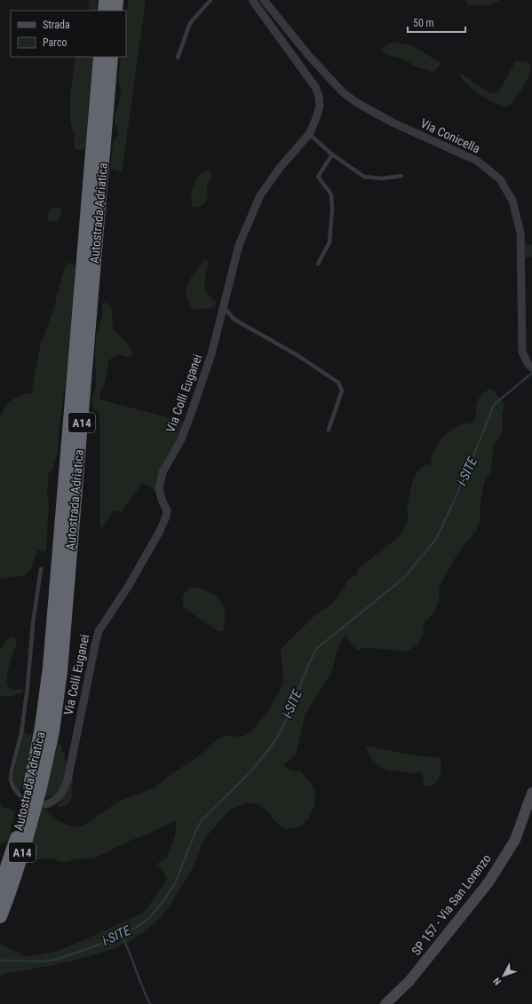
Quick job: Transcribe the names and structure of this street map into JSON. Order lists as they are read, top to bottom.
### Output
{
  "streets": {
    "highway": ["Autostrada Adriatica", "A14"],
    "main road": ["SP 157 - Via San Lorenzo"],
    "street": ["Via Conicella", "Via Colli Euganei"]
  },
  "water": ["i-SITE"],
  "legend": ["Strada", "Parco"],
  "scale_bar": "50 m",
  "north": "bottom left"
}
